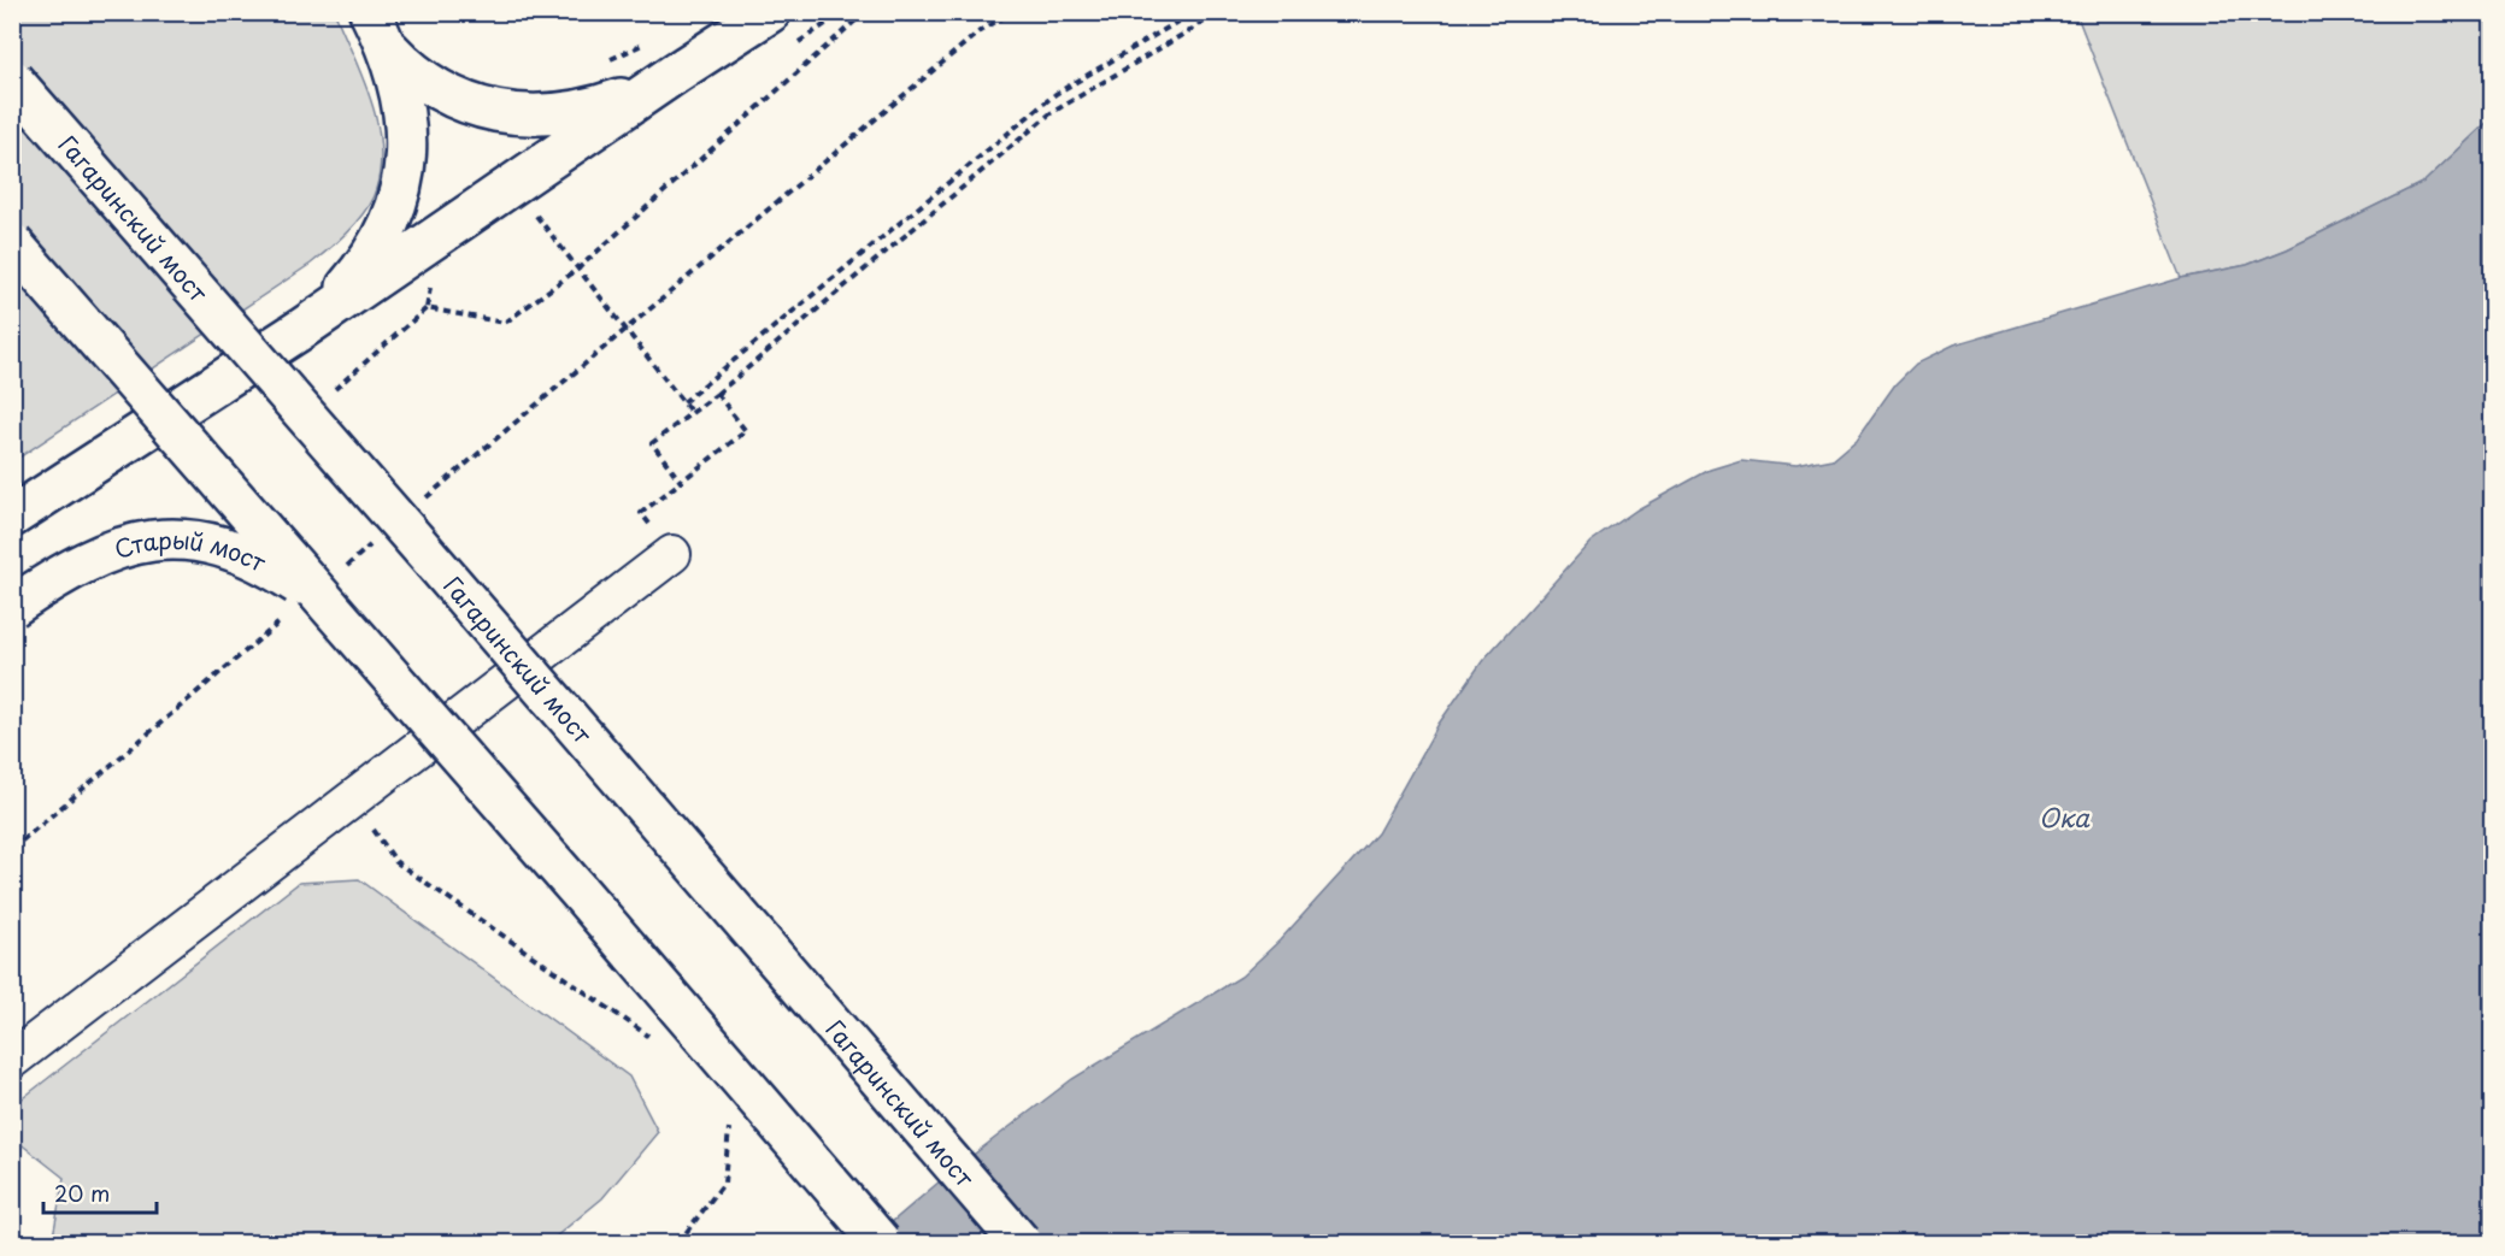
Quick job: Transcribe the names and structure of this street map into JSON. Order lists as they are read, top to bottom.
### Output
{
  "streets": {
    "main road": ["Гагаринский мост", "Старый мост"]
  },
  "water": ["Ока"],
  "scale_bar": "20 m"
}
